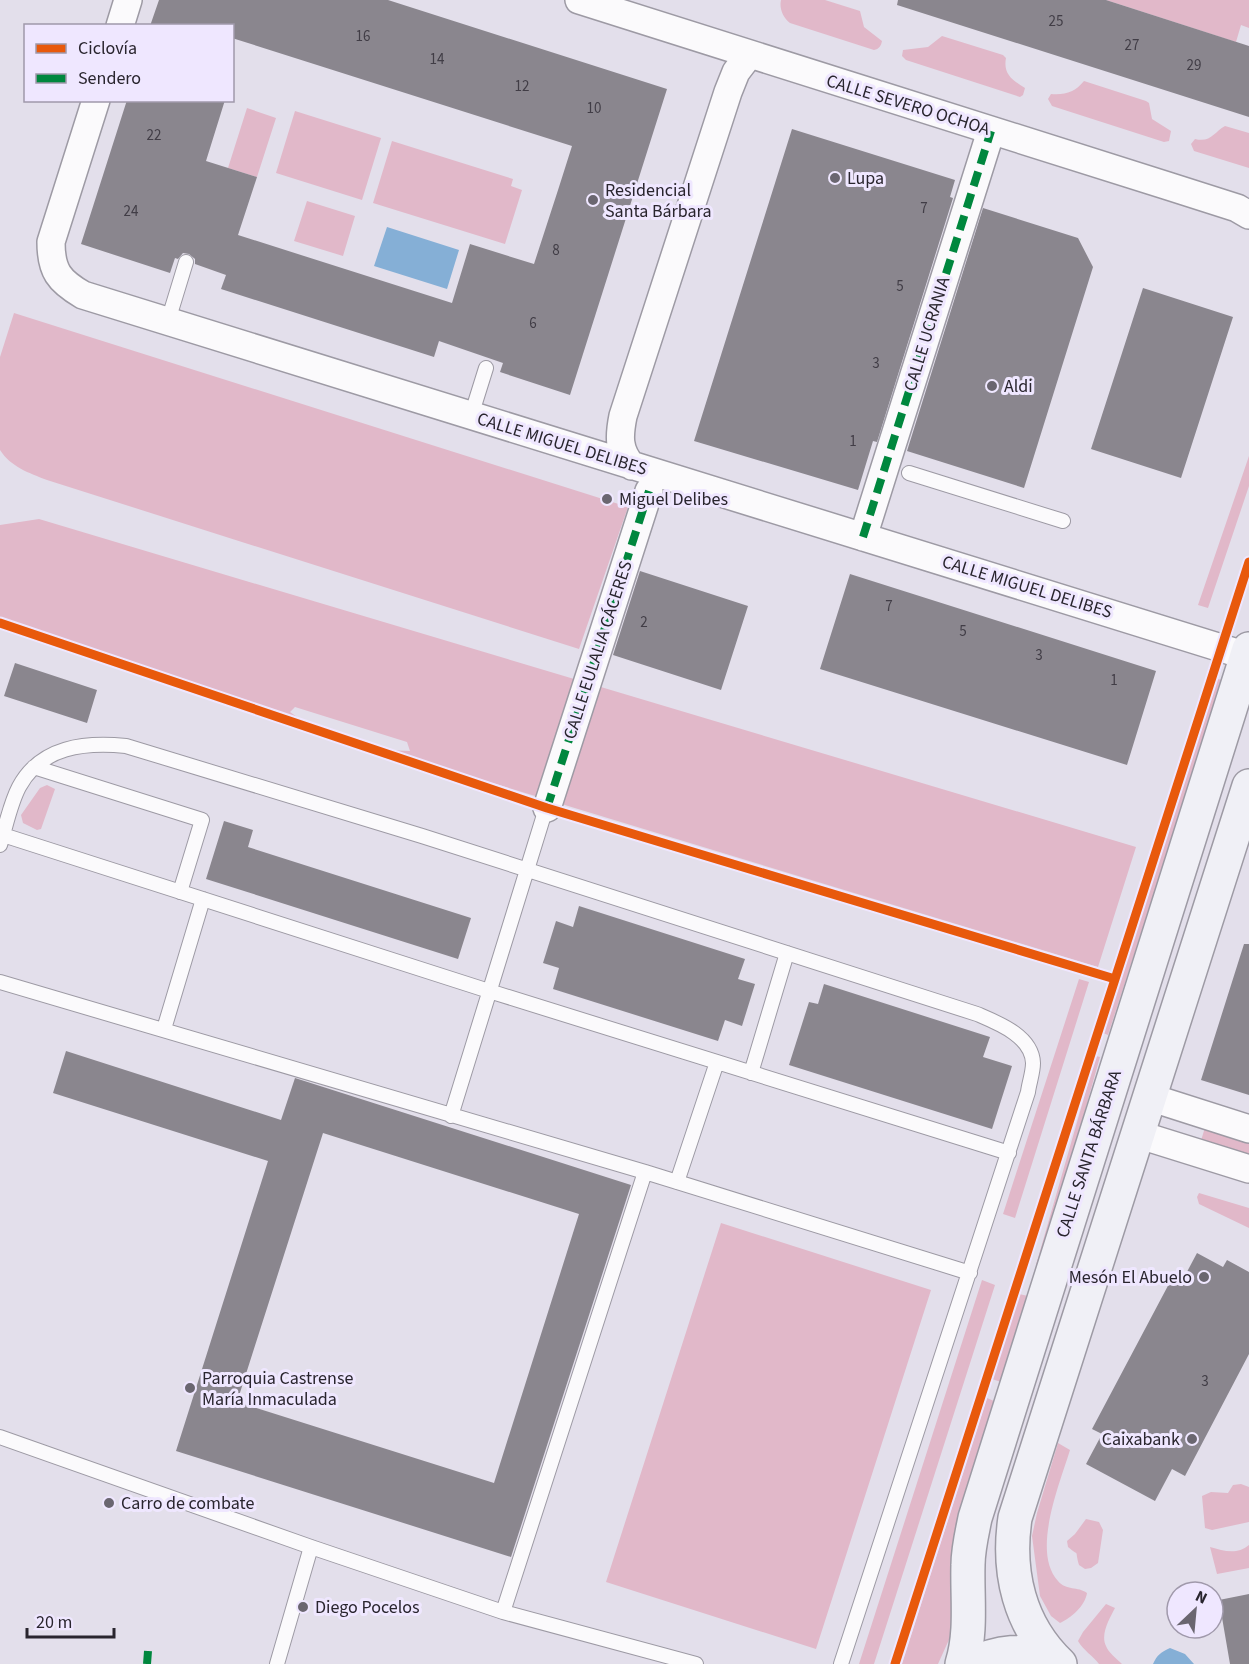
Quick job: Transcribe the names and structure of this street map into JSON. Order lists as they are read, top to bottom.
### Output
{
  "streets": {
    "main road": ["CALLE SANTA BÁRBARA"],
    "street": [
      "CALLE SEVERO OCHOA",
      "CALLE UCRANIA",
      "CALLE MIGUEL DELIBES",
      "CALLE EULALIA CÁCERES"
    ]
  },
  "crossings": [
    ["CALLE SEVERO OCHOA", "CALLE UCRANIA"],
    ["CALLE UCRANIA", "CALLE MIGUEL DELIBES"],
    ["CALLE MIGUEL DELIBES", "CALLE SANTA BÁRBARA"]
  ],
  "places": [
    "Lupa",
    "Residencial Santa Bárbara",
    "Aldi",
    "Miguel Delibes",
    "Mesón El Abuelo",
    "Parroquia Castrense María Inmaculada",
    "Caixabank",
    "Carro de combate",
    "Diego Pocelos"
  ],
  "house_numbers": [
    "25",
    "16",
    "27",
    "14",
    "29",
    "12",
    "10",
    "22",
    "7",
    "24",
    "8",
    "5",
    "6",
    "3",
    "1",
    "7",
    "2",
    "5",
    "3",
    "1",
    "3"
  ],
  "legend": ["Ciclovía", "Sendero"],
  "scale_bar": "20 m",
  "north": "top right"
}
